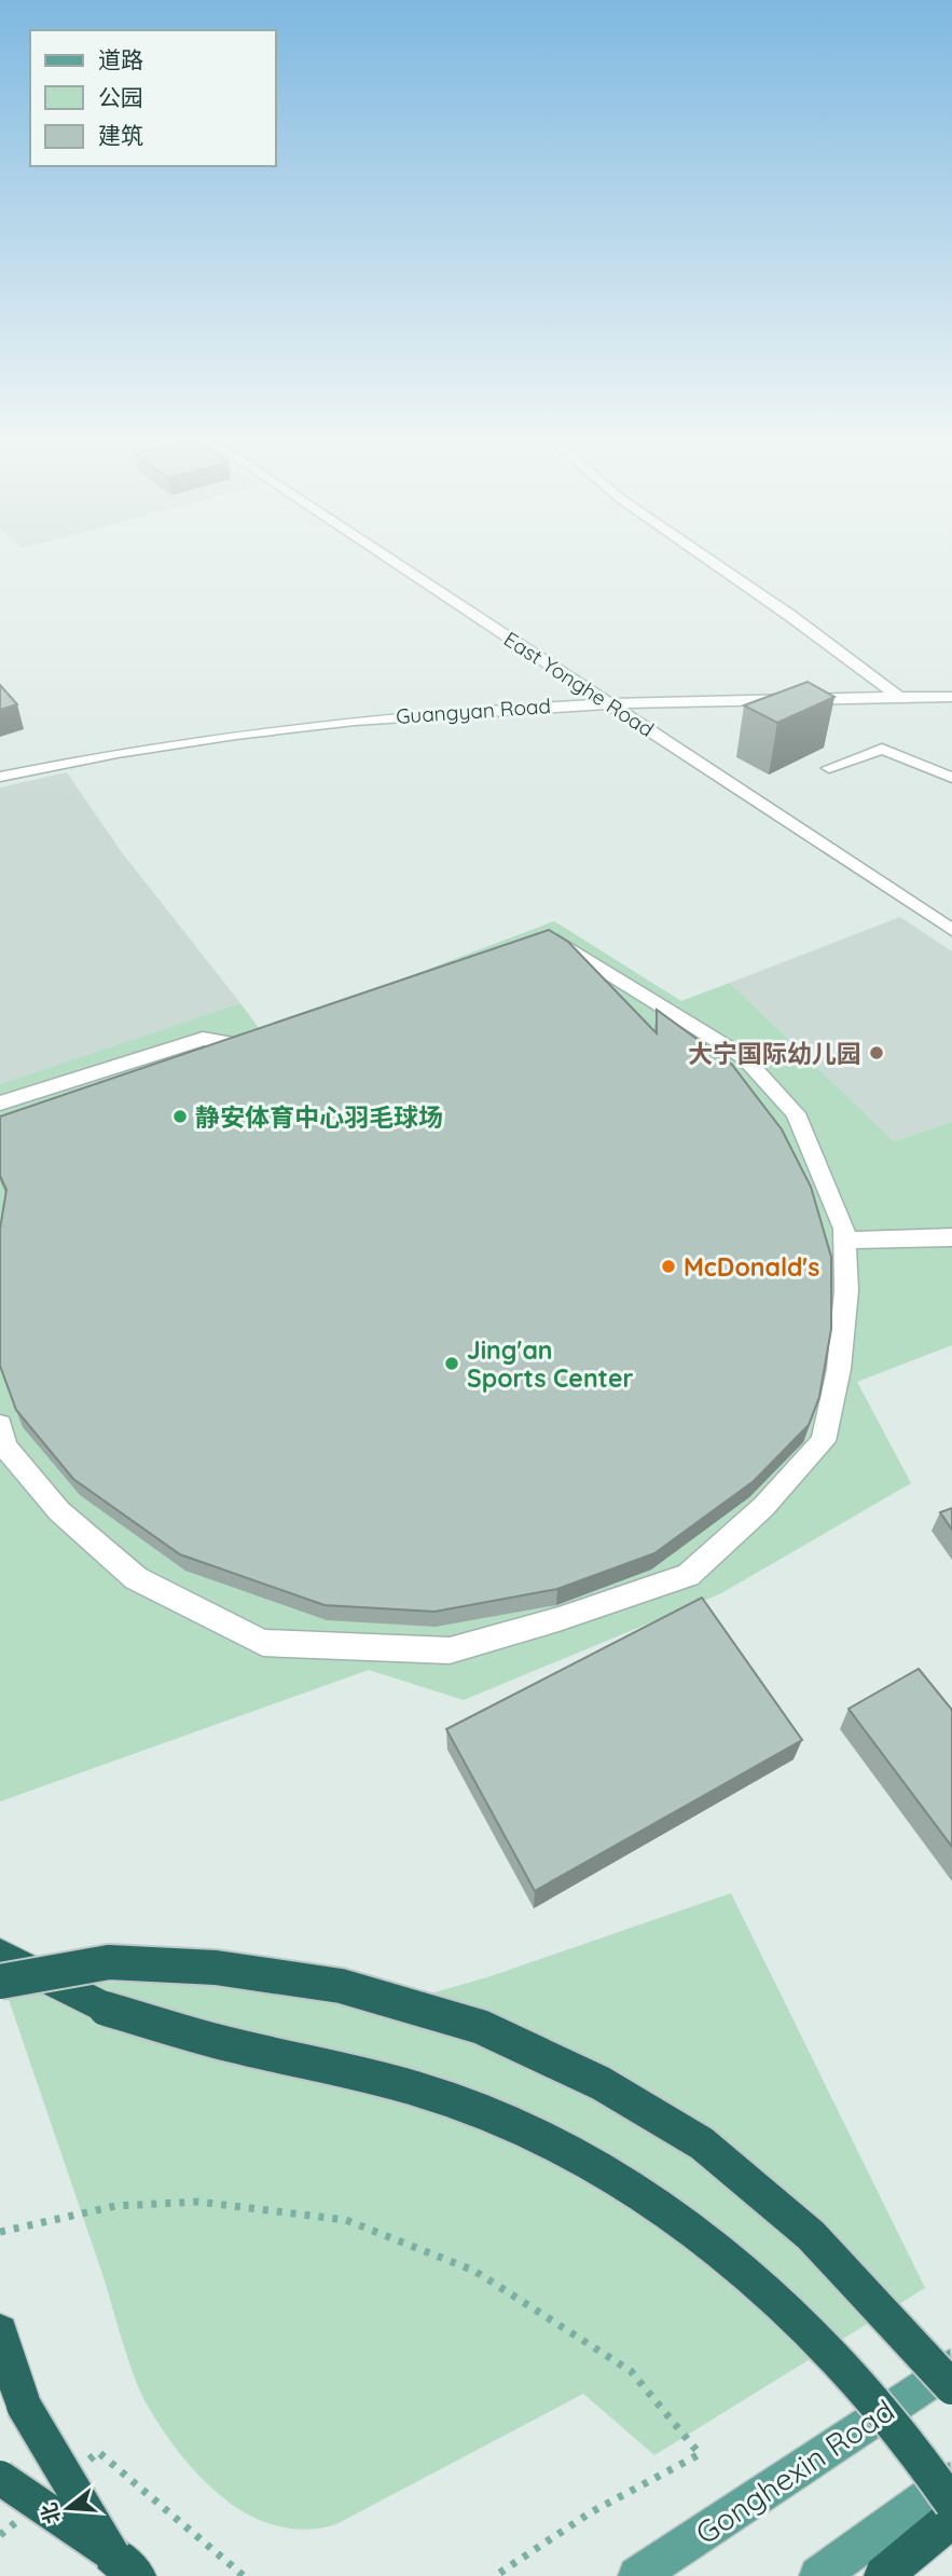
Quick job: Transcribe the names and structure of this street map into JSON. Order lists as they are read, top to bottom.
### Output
{
  "streets": {
    "main road": ["Gonghexin Road"],
    "street": ["East Yonghe Road", "Guangyan Road"]
  },
  "crossings": [
    ["East Yonghe Road", "Guangyan Road"]
  ],
  "places": [
    "大宁国际幼儿园",
    "静安体育中心羽毛球场",
    "McDonald's",
    "Jing'an Sports Center"
  ],
  "legend": ["道路", "公园", "建筑"],
  "north": "left"
}
